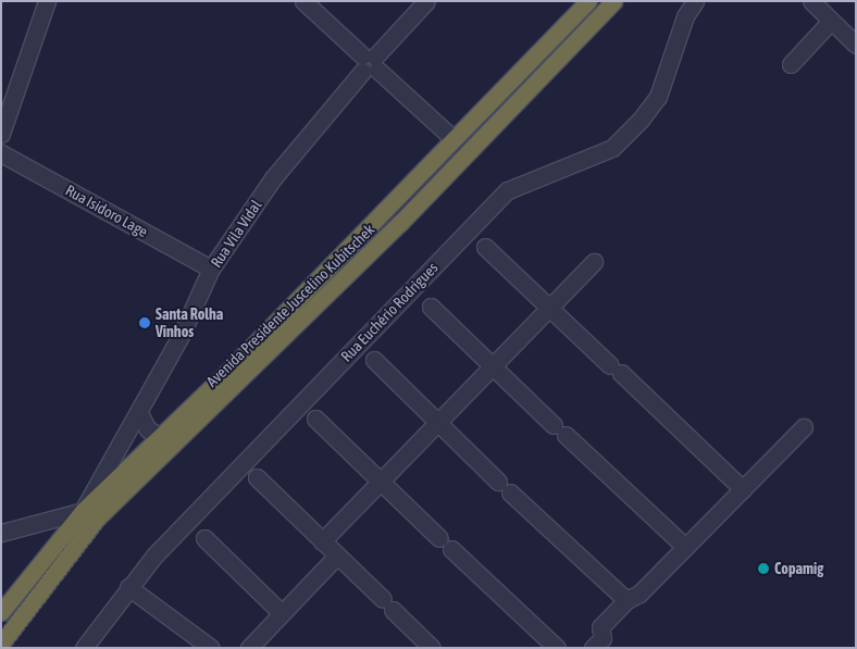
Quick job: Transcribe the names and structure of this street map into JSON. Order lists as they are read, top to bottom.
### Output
{
  "streets": {
    "highway": ["Avenida Presidente Juscelino Kubitschek"],
    "street": ["Rua Isidoro Lage", "Rua Vila Vidal", "Rua Euchério Rodrigues"]
  },
  "crossings": [
    ["Rua Isidoro Lage", "Rua Vila Vidal"],
    ["Rua Vila Vidal", "Avenida Presidente Juscelino Kubitschek"]
  ],
  "places": ["Santa Rolha Vinhos", "Copamig"]
}
